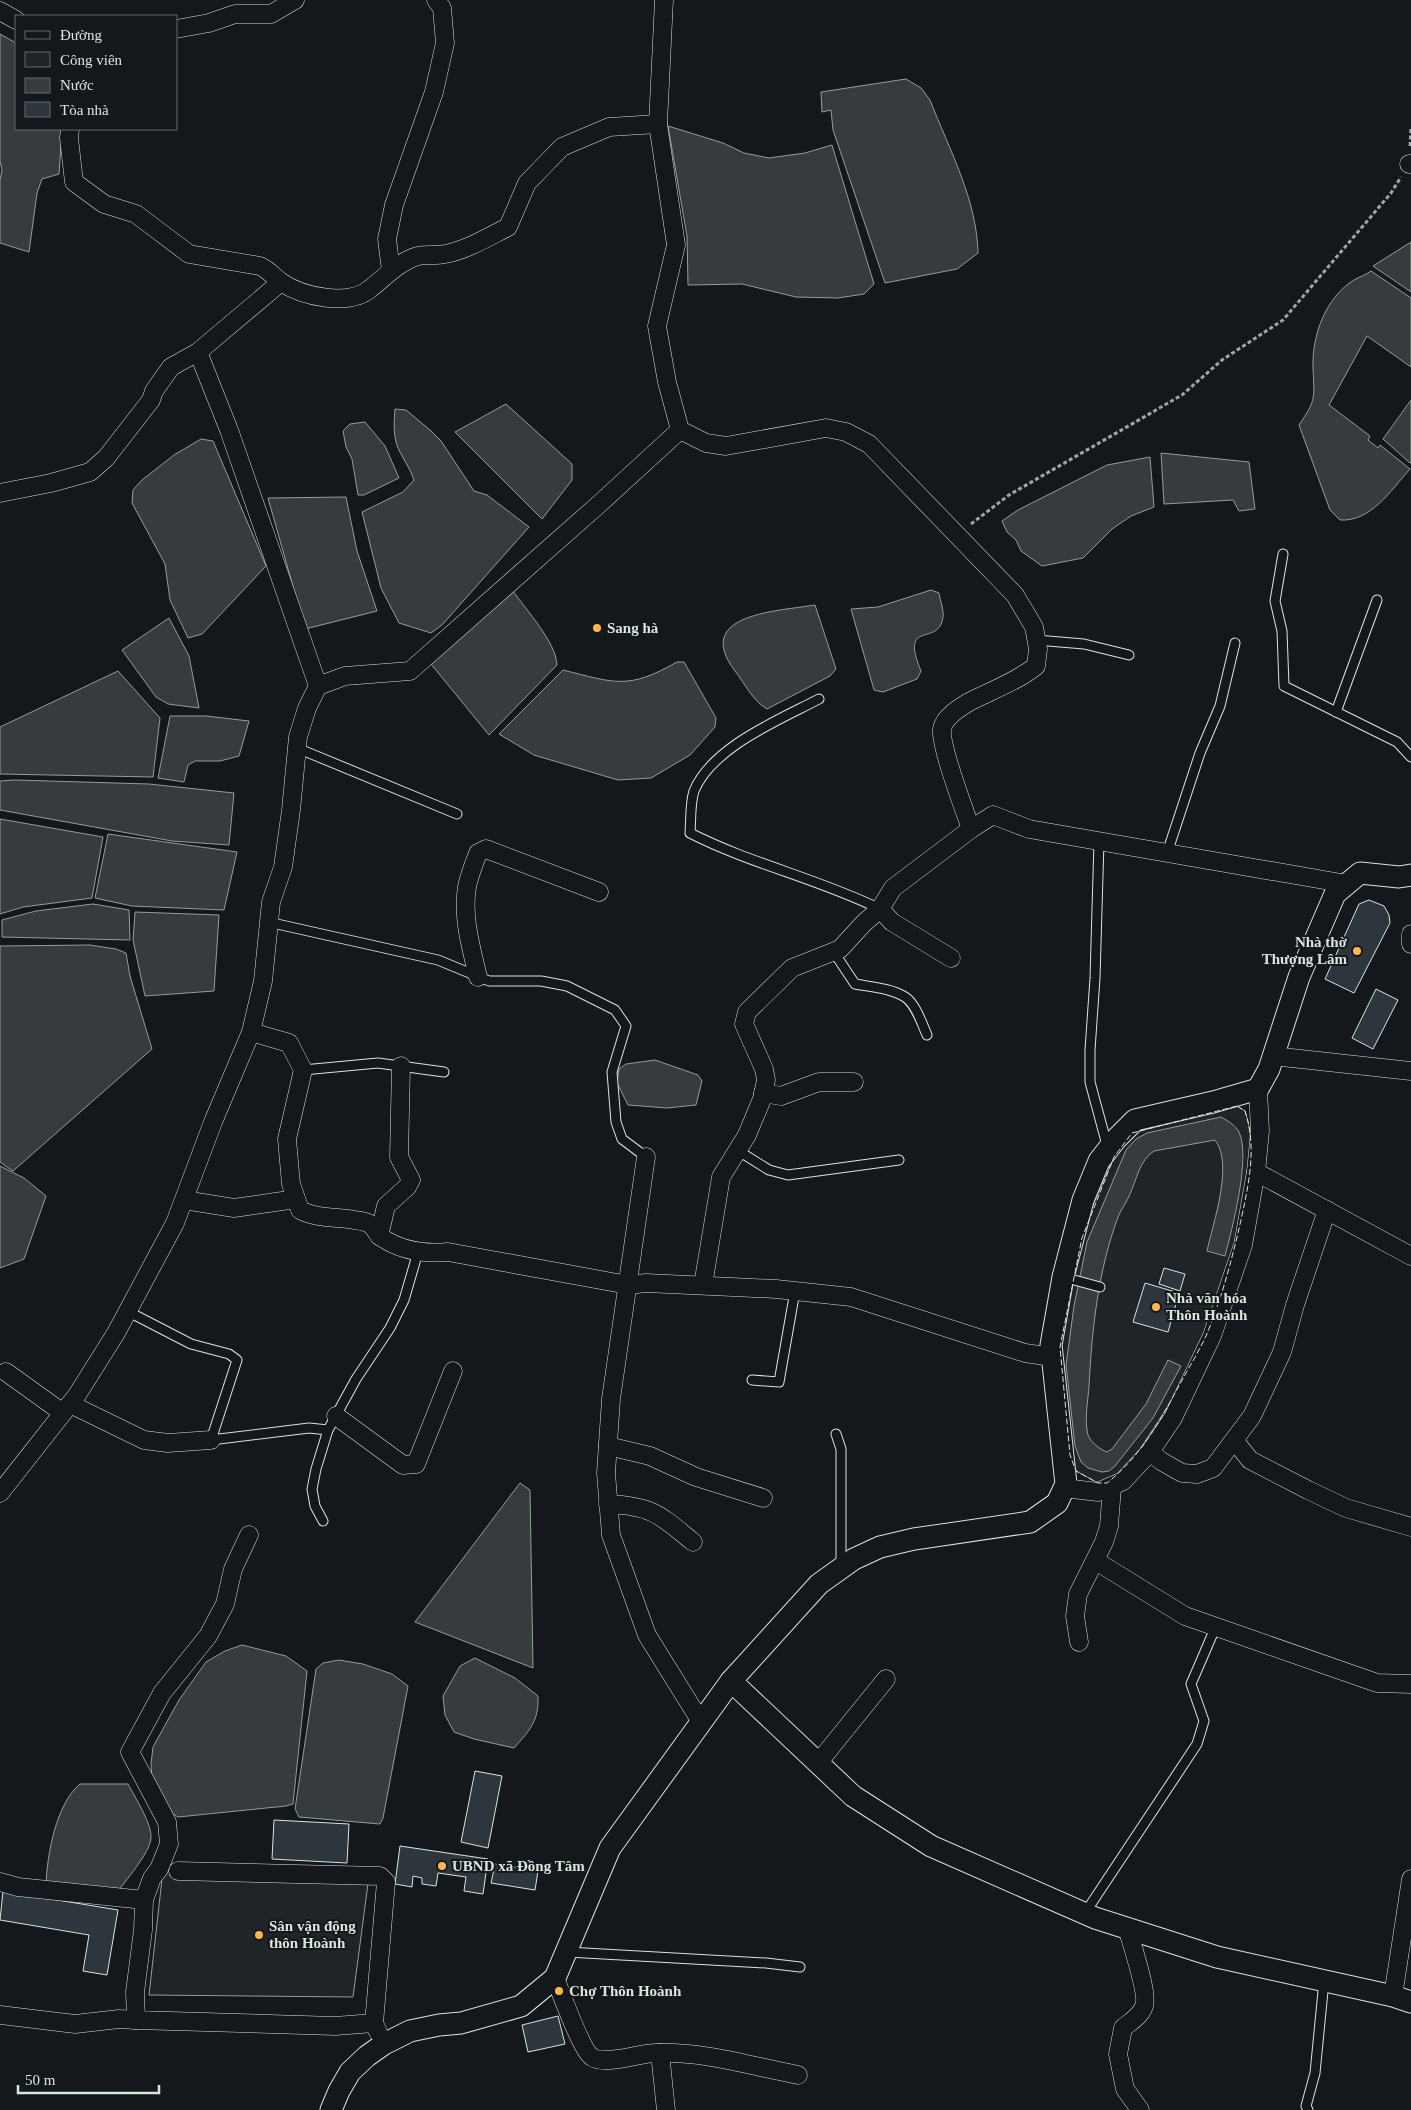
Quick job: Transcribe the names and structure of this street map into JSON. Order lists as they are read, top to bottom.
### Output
{
  "places": [
    "Sang hà",
    "Nhà thờ Thượng Lâm",
    "Nhà văn hóa Thôn Hoành",
    "UBND xã Đồng Tâm",
    "Sân vận động thôn Hoành",
    "Chợ Thôn Hoành"
  ],
  "legend": [
    "Đường",
    "Công viên",
    "Nước",
    "Tòa nhà"
  ],
  "scale_bar": "50 m"
}
